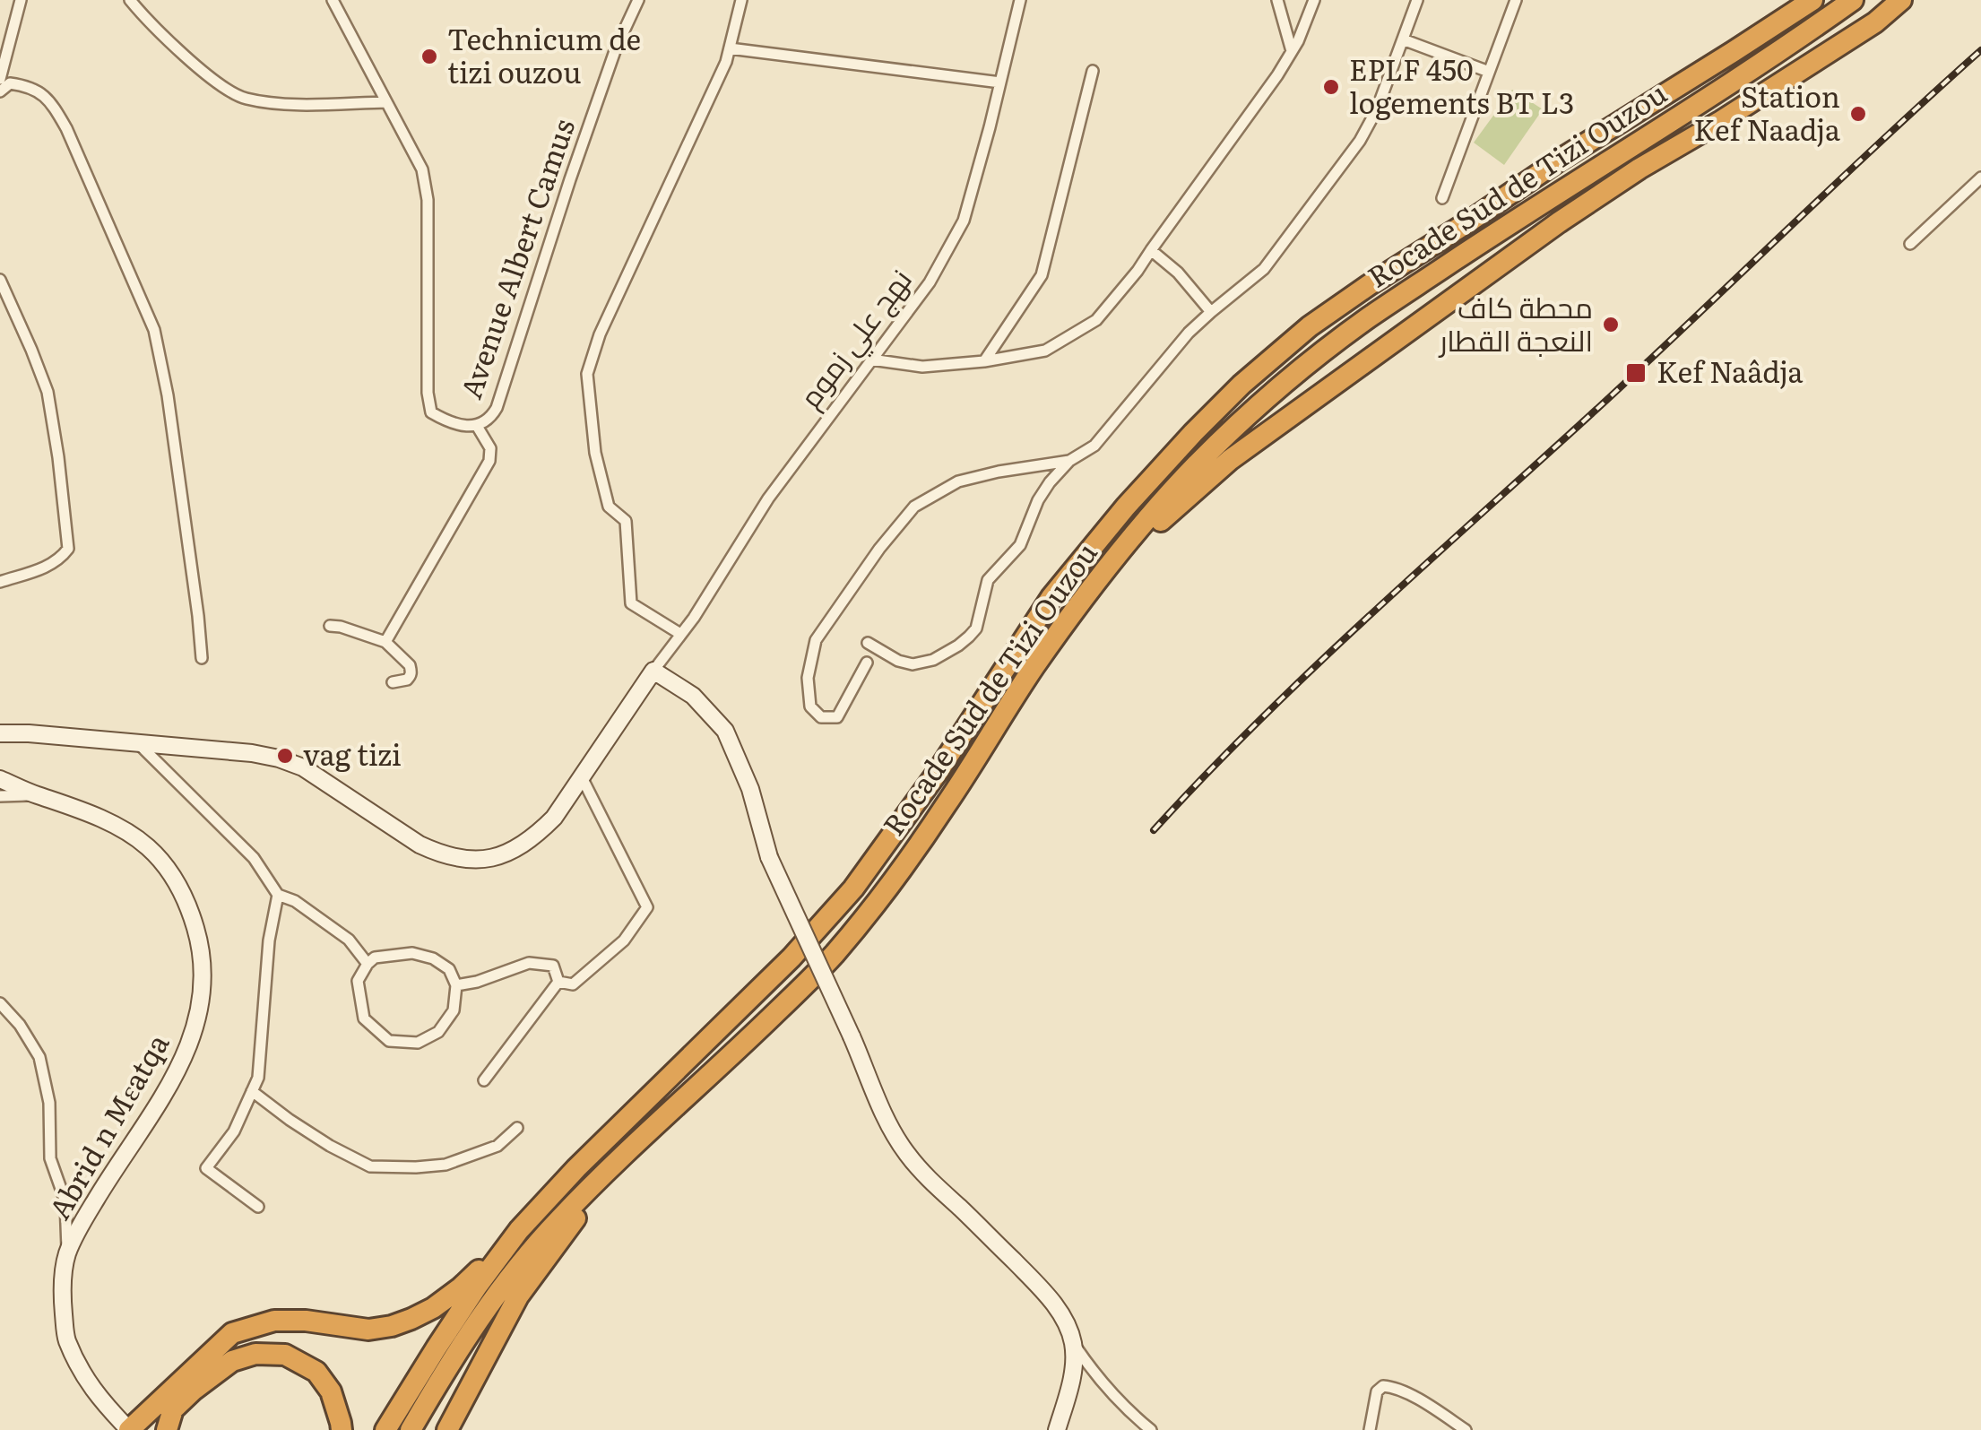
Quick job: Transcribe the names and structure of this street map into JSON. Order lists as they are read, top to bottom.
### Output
{
  "streets": {
    "highway": ["Rocade Sud de Tizi Ouzou"],
    "main road": ["Abrid n Mɛatqa"],
    "street": ["Avenue Albert Camus", "نهج علي زموم"]
  },
  "places": {
    "other": [
      "Technicum de tizi ouzou",
      "EPLF 450 logements BT L3",
      "Station Kef Naadja",
      "محطة كاف النعجة القطار",
      "vag tizi"
    ],
    "transit": ["Kef Naâdja"]
  }
}
